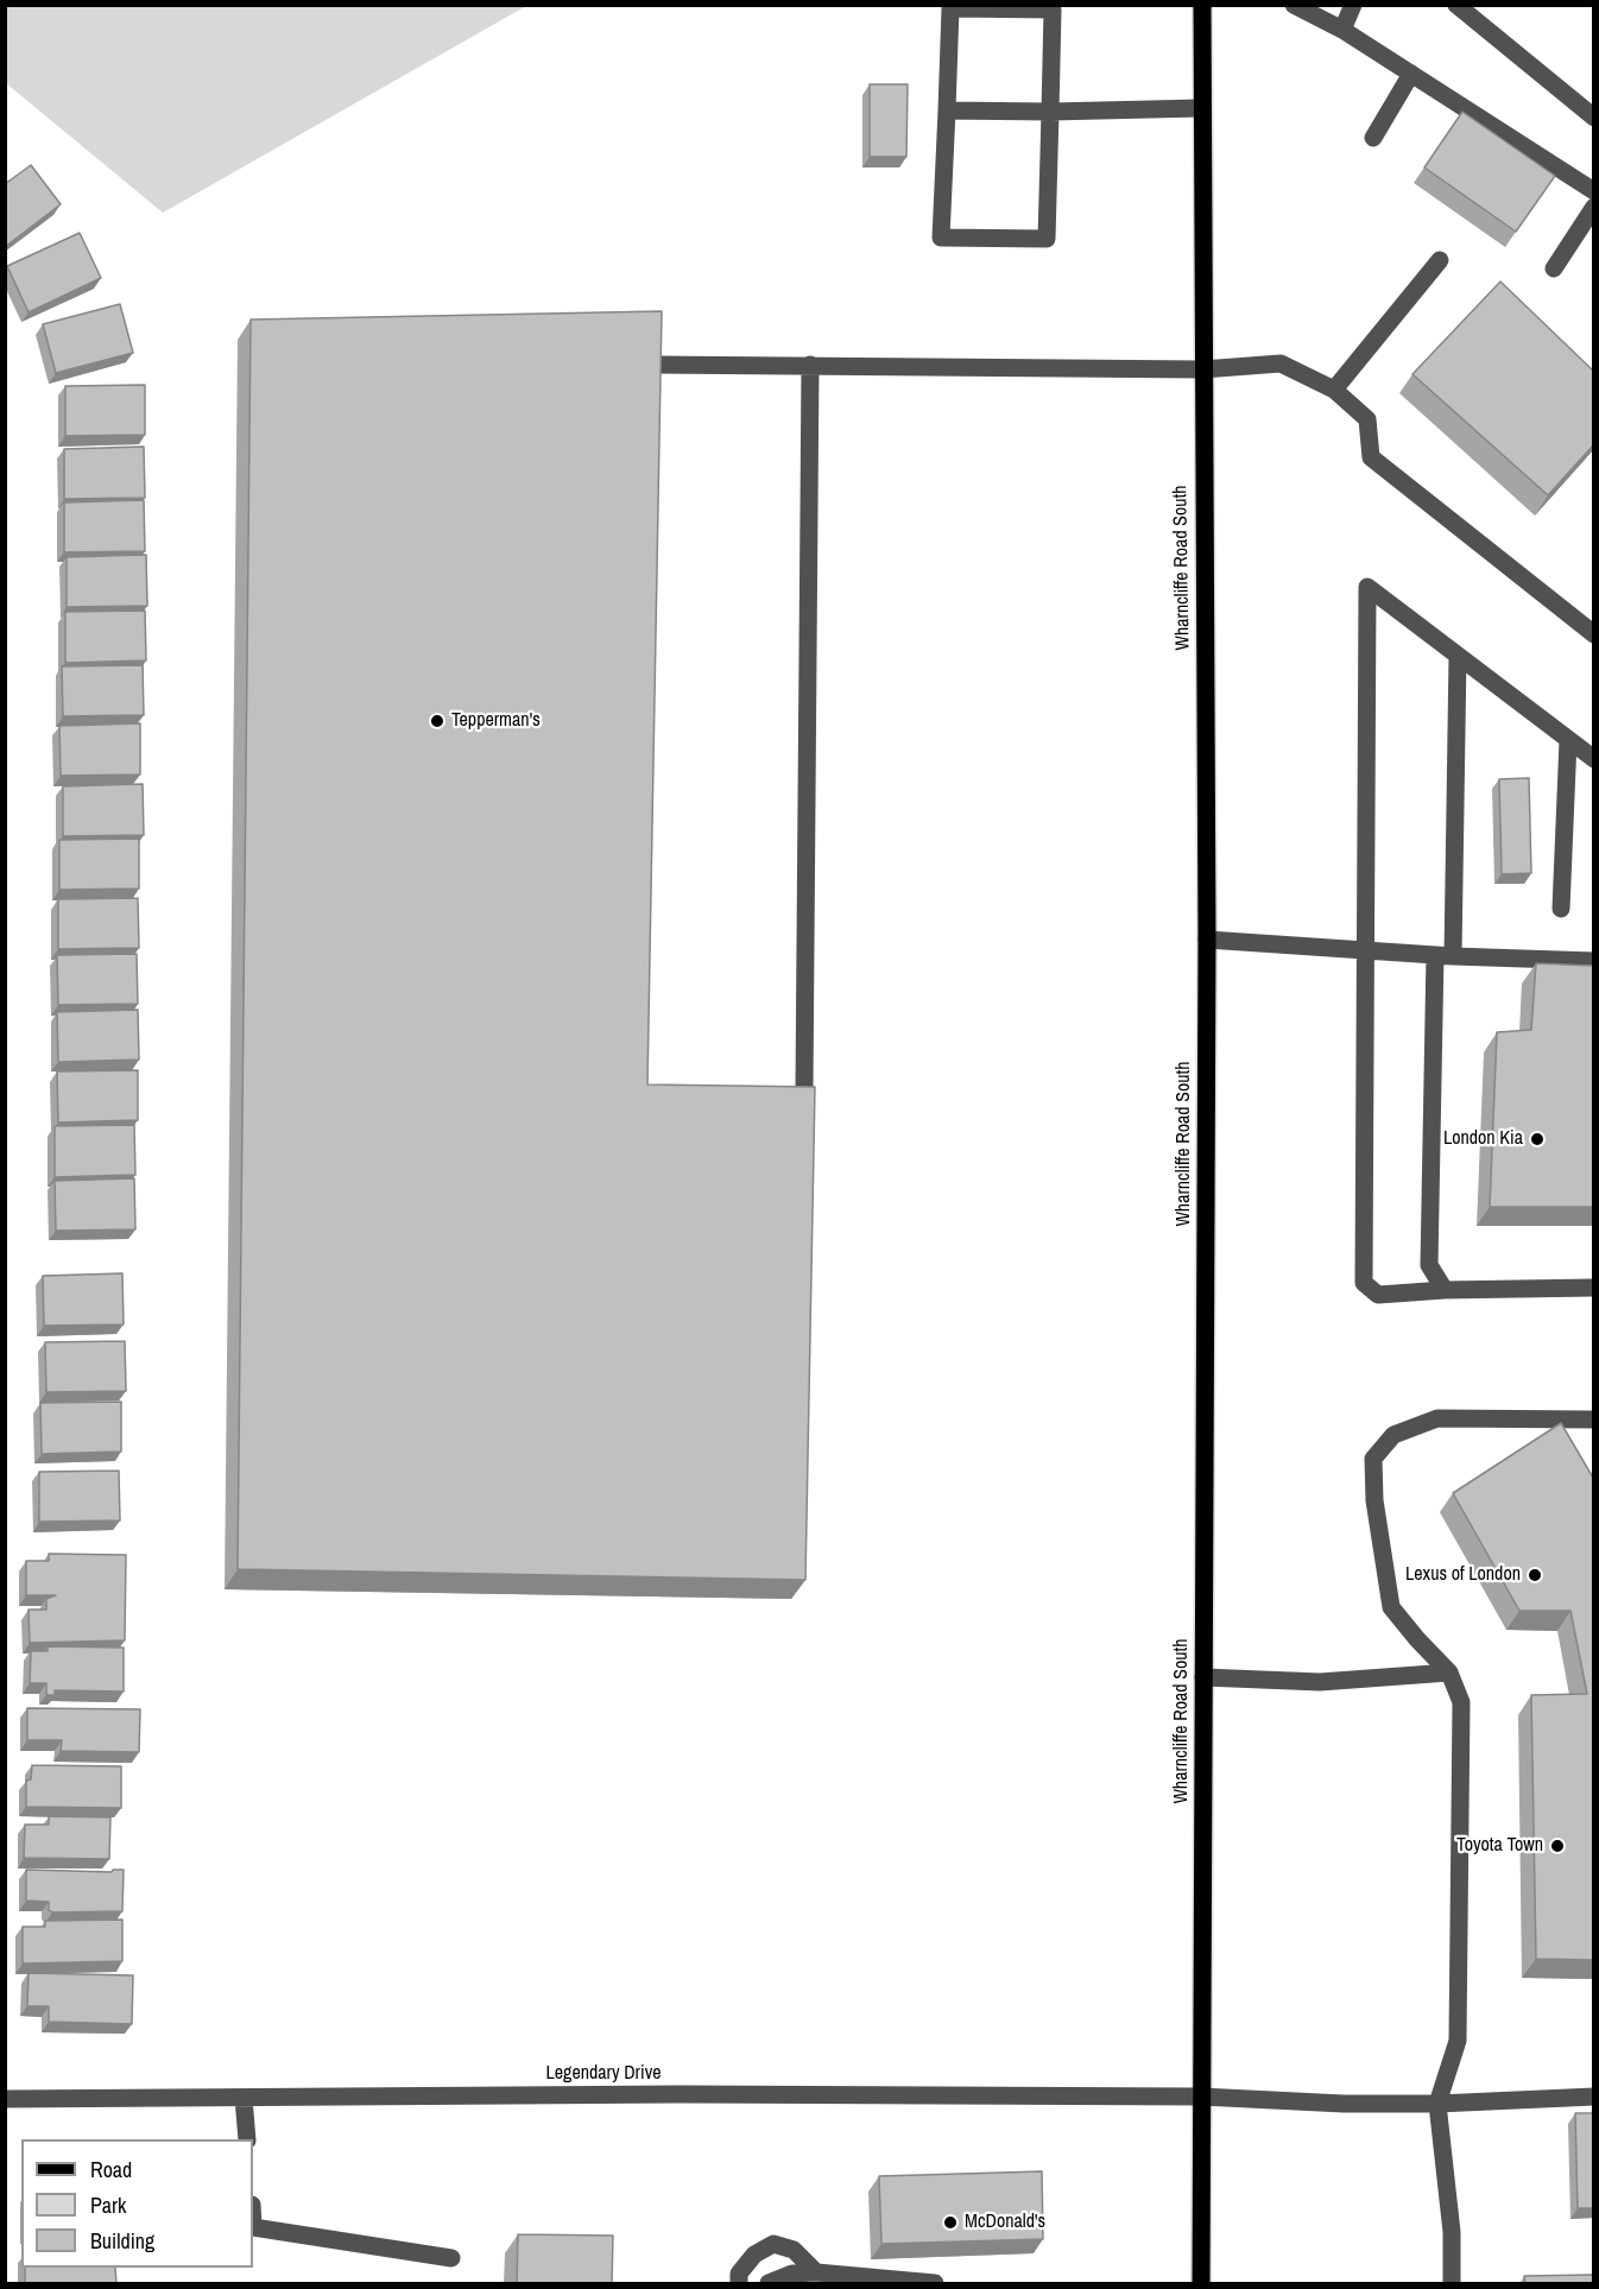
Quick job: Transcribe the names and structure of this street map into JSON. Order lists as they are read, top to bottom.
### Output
{
  "streets": {
    "main road": ["Wharncliffe Road South"],
    "street": ["Legendary Drive"]
  },
  "crossings": [
    ["Wharncliffe Road South", "Legendary Drive"]
  ],
  "places": [
    "Tepperman's",
    "London Kia",
    "Lexus of London",
    "Toyota Town",
    "McDonald's"
  ],
  "legend": ["Road", "Park", "Building"]
}
